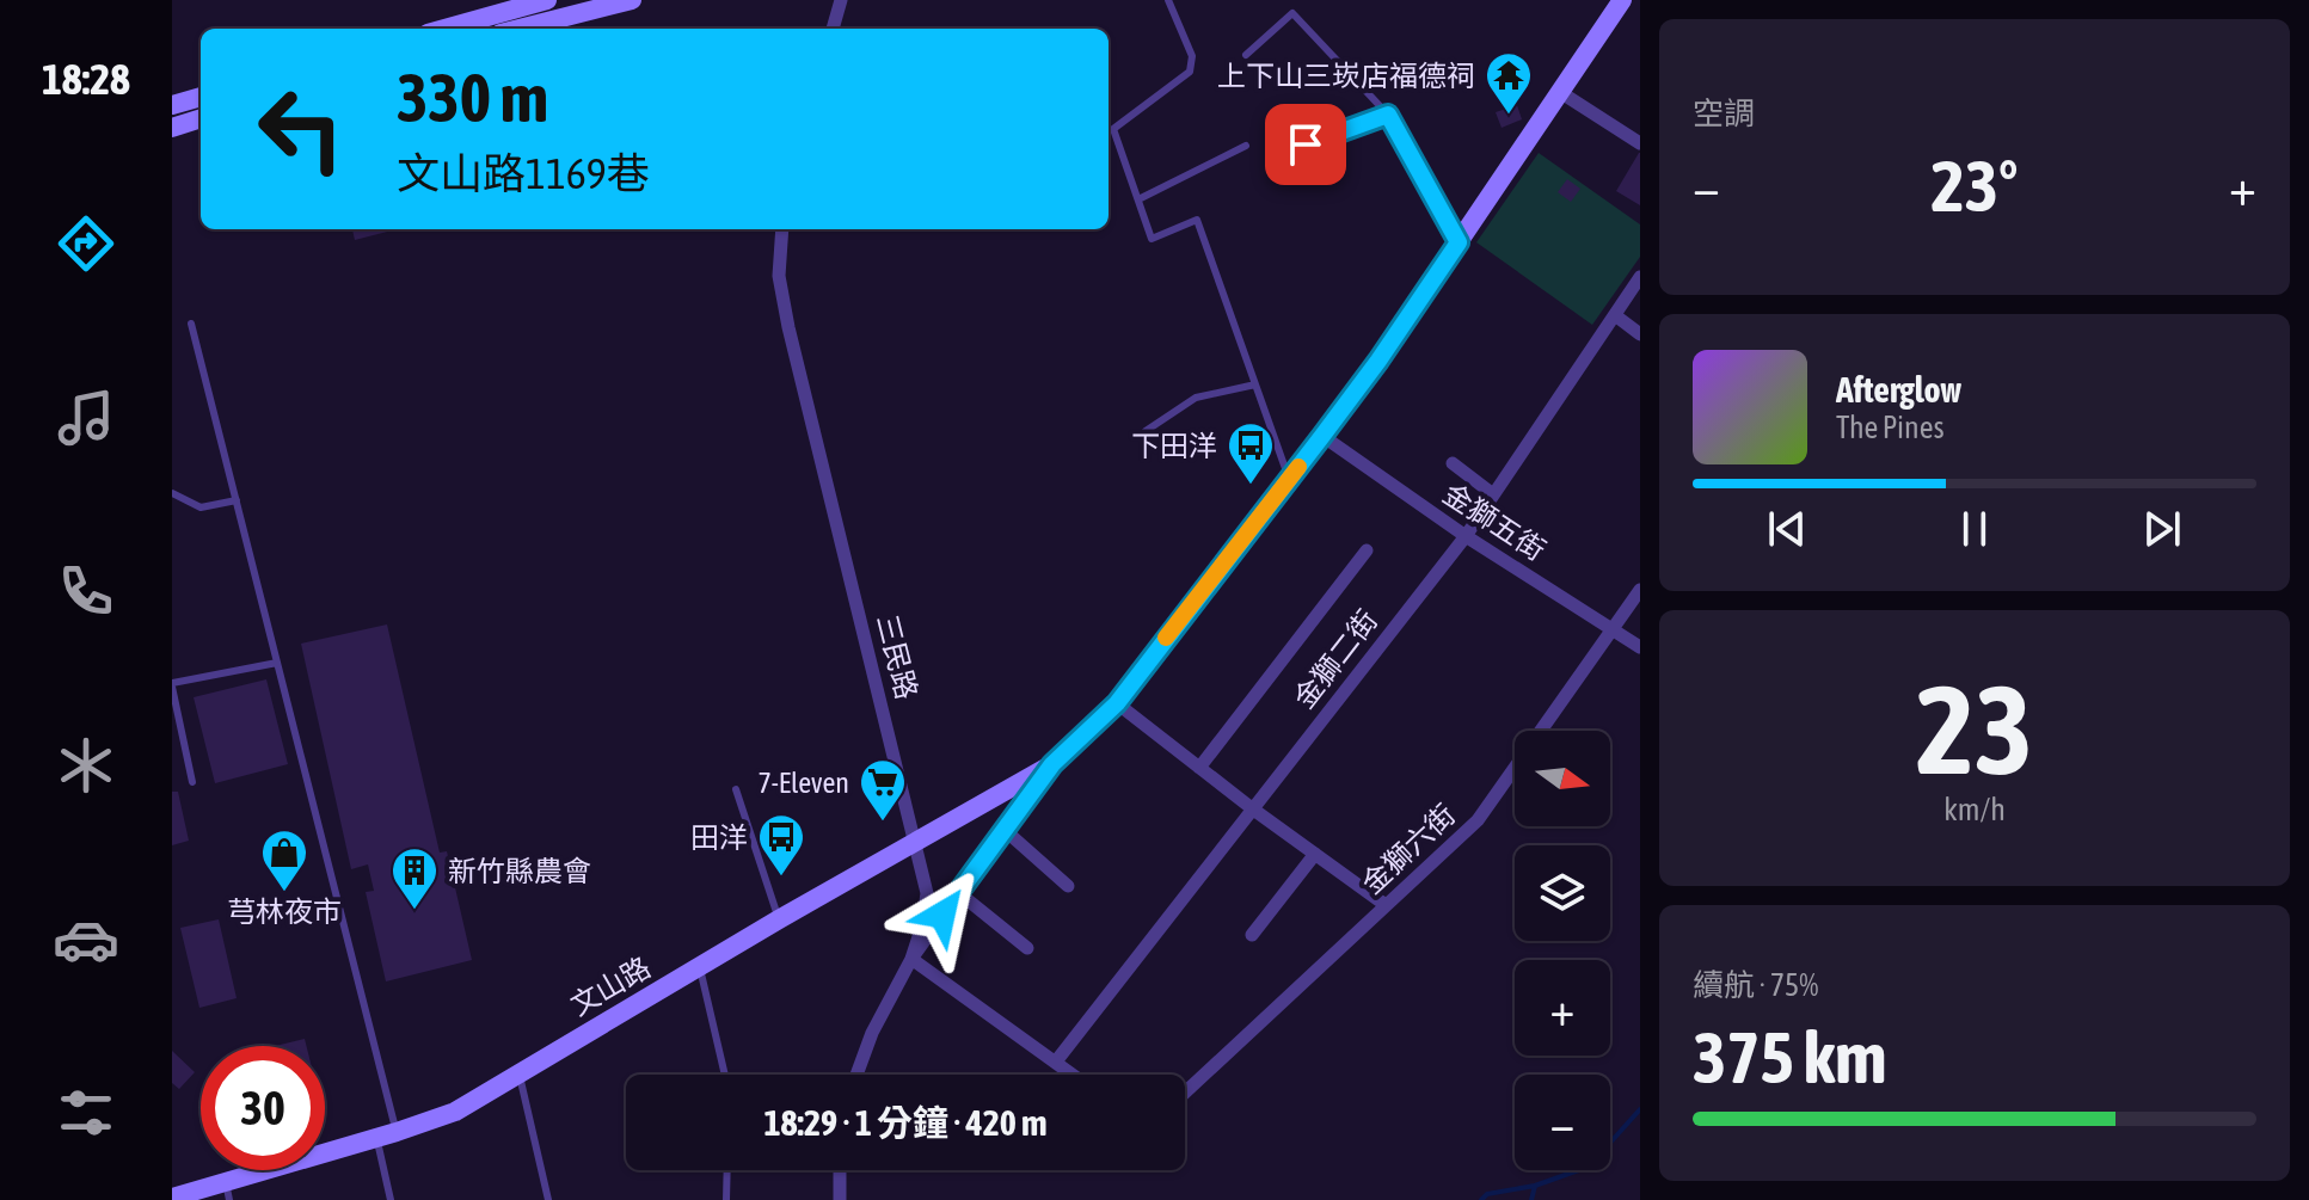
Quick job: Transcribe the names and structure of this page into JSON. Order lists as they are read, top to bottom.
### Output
{
  "streets": {
    "main road": ["文山路"],
    "street": [
      "金獅五街",
      "三民路",
      "金獅二街",
      "金獅六街"
    ]
  },
  "crossings": [
    ["金獅五街", "金獅二街"],
    ["金獅五街", "金獅六街"],
    ["金獅五街", "文山路"],
    ["三民路", "文山路"]
  ],
  "places": {
    "temple": ["上下山三崁店福德祠"],
    "bus stop": ["下田洋", "田洋"],
    "supermarket": ["7-Eleven"],
    "shop": ["芎林夜市"],
    "building": ["新竹縣農會"]
  },
  "north": "right",
  "page": {
    "tabs": "18:28",
    "tile": [
      "空調",
      ["23", "km/h"],
      ["續航 · 75%", "375 km"]
    ],
    "turn": ["330 m", "文山路1169巷"],
    "heat": ["−", "23°", "+"],
    "song": ["Afterglow", "The Pines"],
    "map_buttons": ["+", "−"],
    "limit": "30",
    "trip": "18:29 · 1 分鐘 · 420 m"
  }
}
